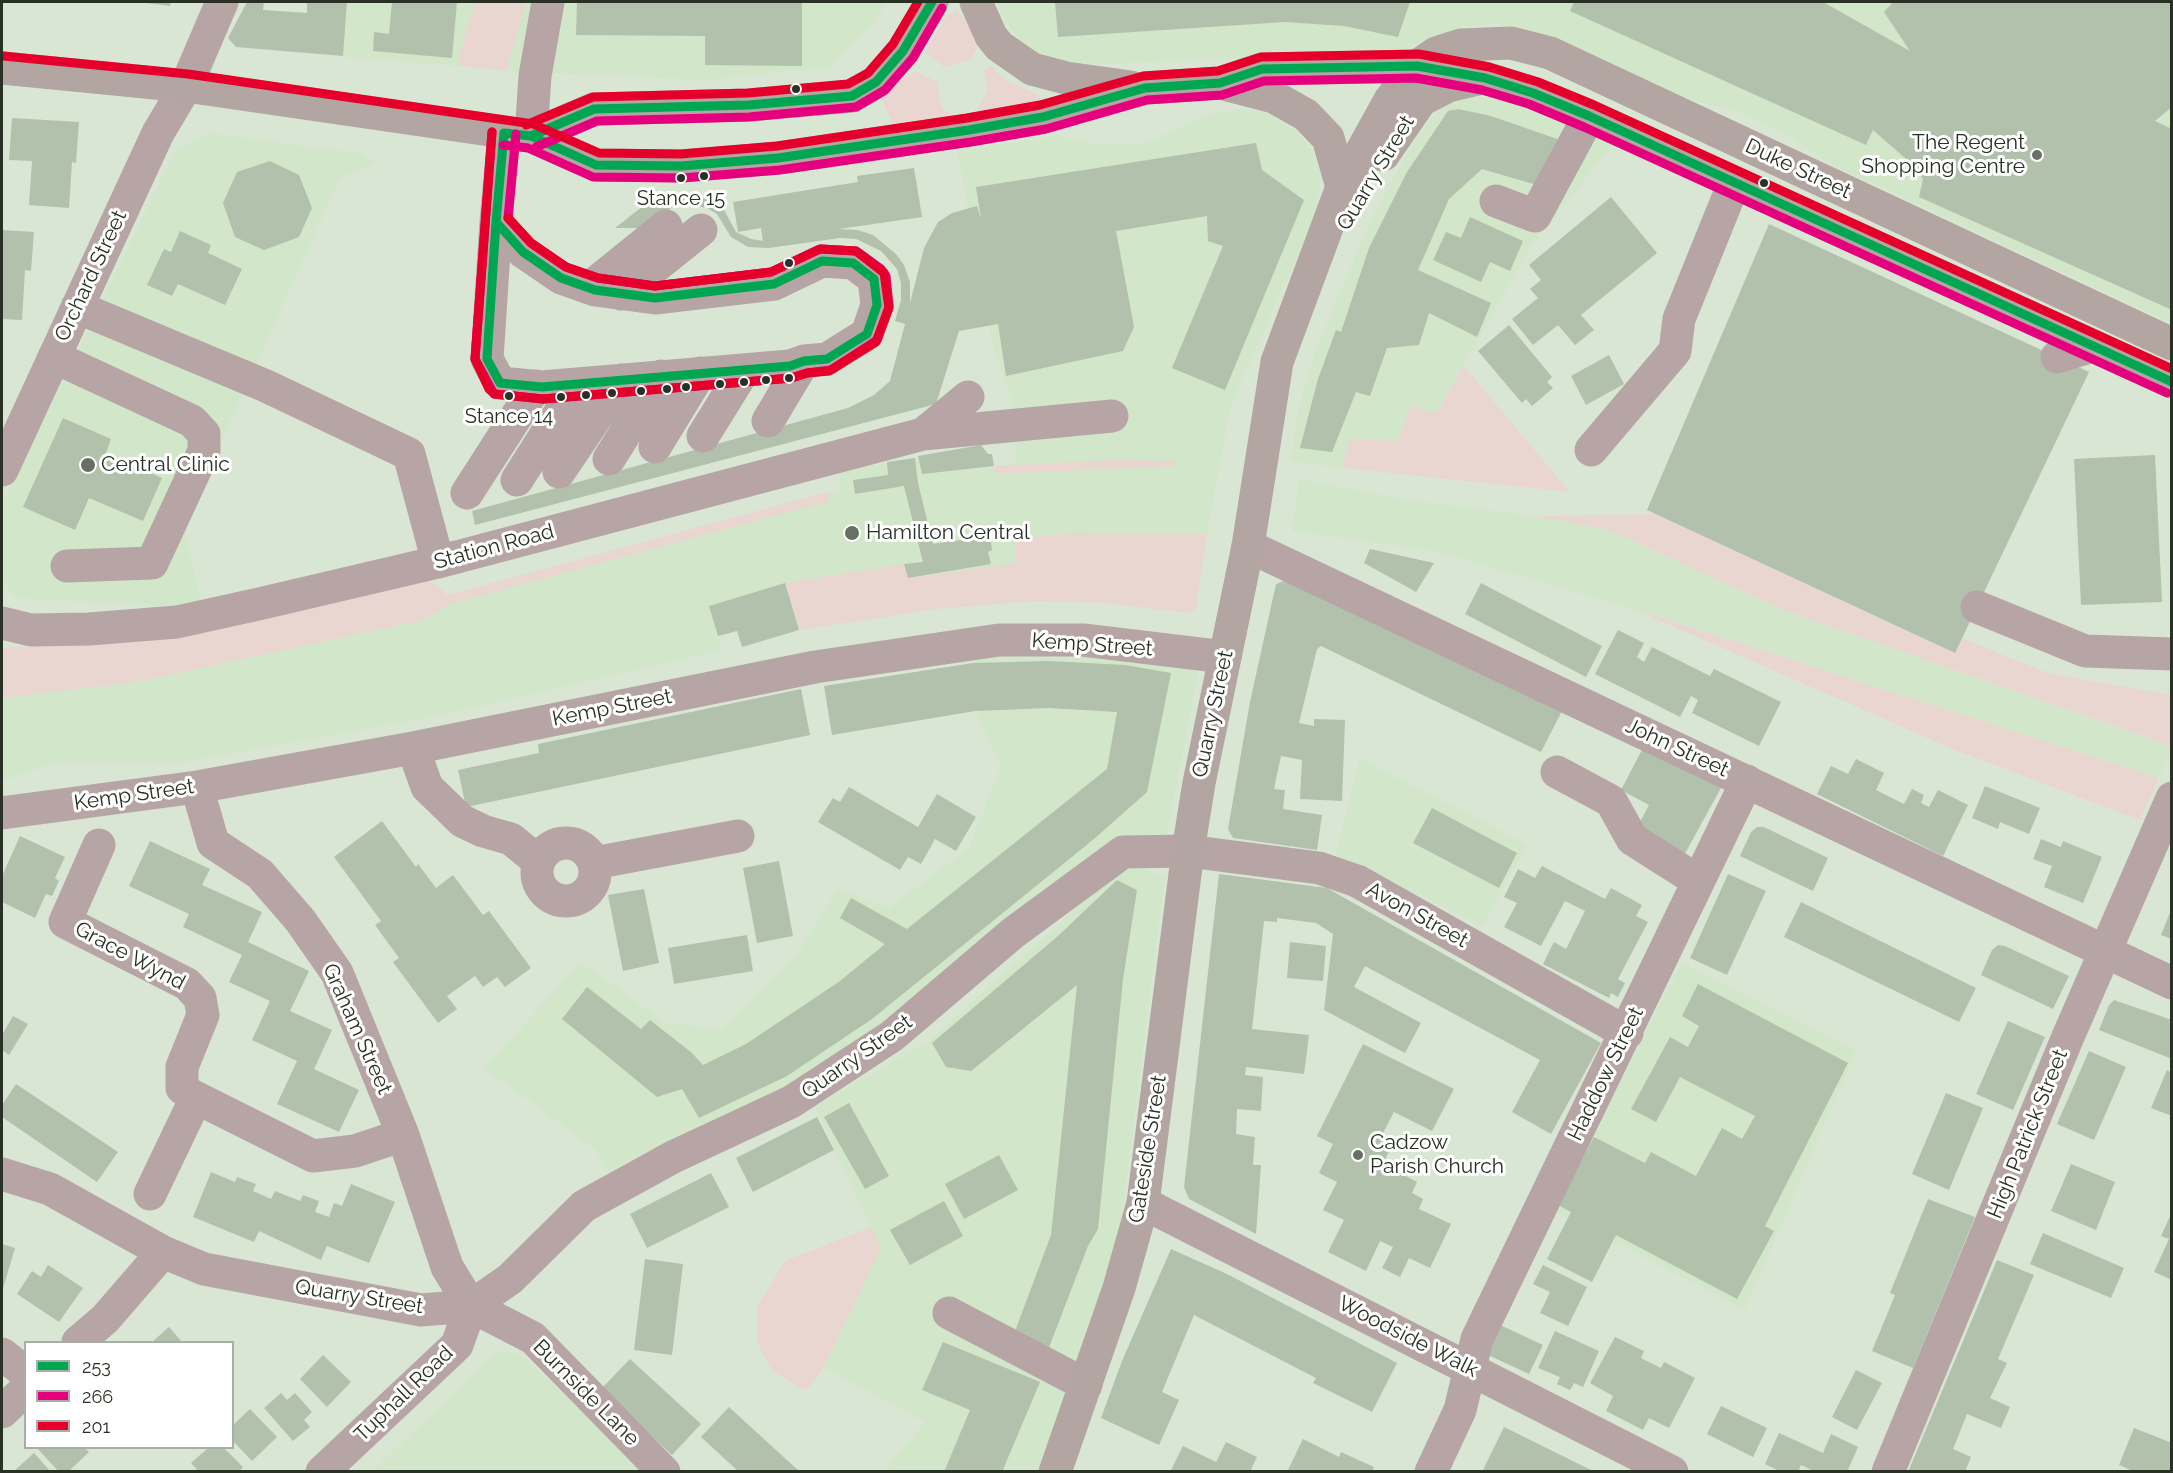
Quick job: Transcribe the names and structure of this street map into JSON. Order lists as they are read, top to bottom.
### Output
{
  "streets": {
    "main road": ["Duke Street", "Quarry Street", "Gateside Street"],
    "street": [
      "Orchard Street",
      "Station Road",
      "Kemp Street",
      "John Street",
      "Avon Street",
      "Grace Wynd",
      "Graham Street",
      "Haddow Street",
      "High Patrick Street",
      "Woodside Walk",
      "Burnside Lane",
      "Tuphall Road"
    ]
  },
  "crossings": [
    ["Duke Street", "Quarry Street"],
    ["Quarry Street", "Kemp Street"],
    ["Quarry Street", "John Street"],
    ["Quarry Street", "Avon Street"],
    ["Quarry Street", "Graham Street"],
    ["Quarry Street", "Gateside Street"],
    ["Quarry Street", "Burnside Lane"],
    ["Quarry Street", "Tuphall Road"],
    ["Kemp Street", "Graham Street"],
    ["John Street", "Haddow Street"],
    ["John Street", "High Patrick Street"],
    ["Avon Street", "Haddow Street"],
    ["Avon Street", "Gateside Street"],
    ["Graham Street", "Burnside Lane"],
    ["Graham Street", "Tuphall Road"],
    ["Haddow Street", "Woodside Walk"],
    ["Gateside Street", "Woodside Walk"],
    ["Burnside Lane", "Tuphall Road"]
  ],
  "places": [
    "The Regent Shopping Centre",
    "Stance 15",
    "Stance 14",
    "Central Clinic",
    "Hamilton Central",
    "Cadzow Parish Church"
  ],
  "lines": ["transit line 253", "transit line 201", "transit line 266"],
  "legend": ["253", "266", "201"]
}
